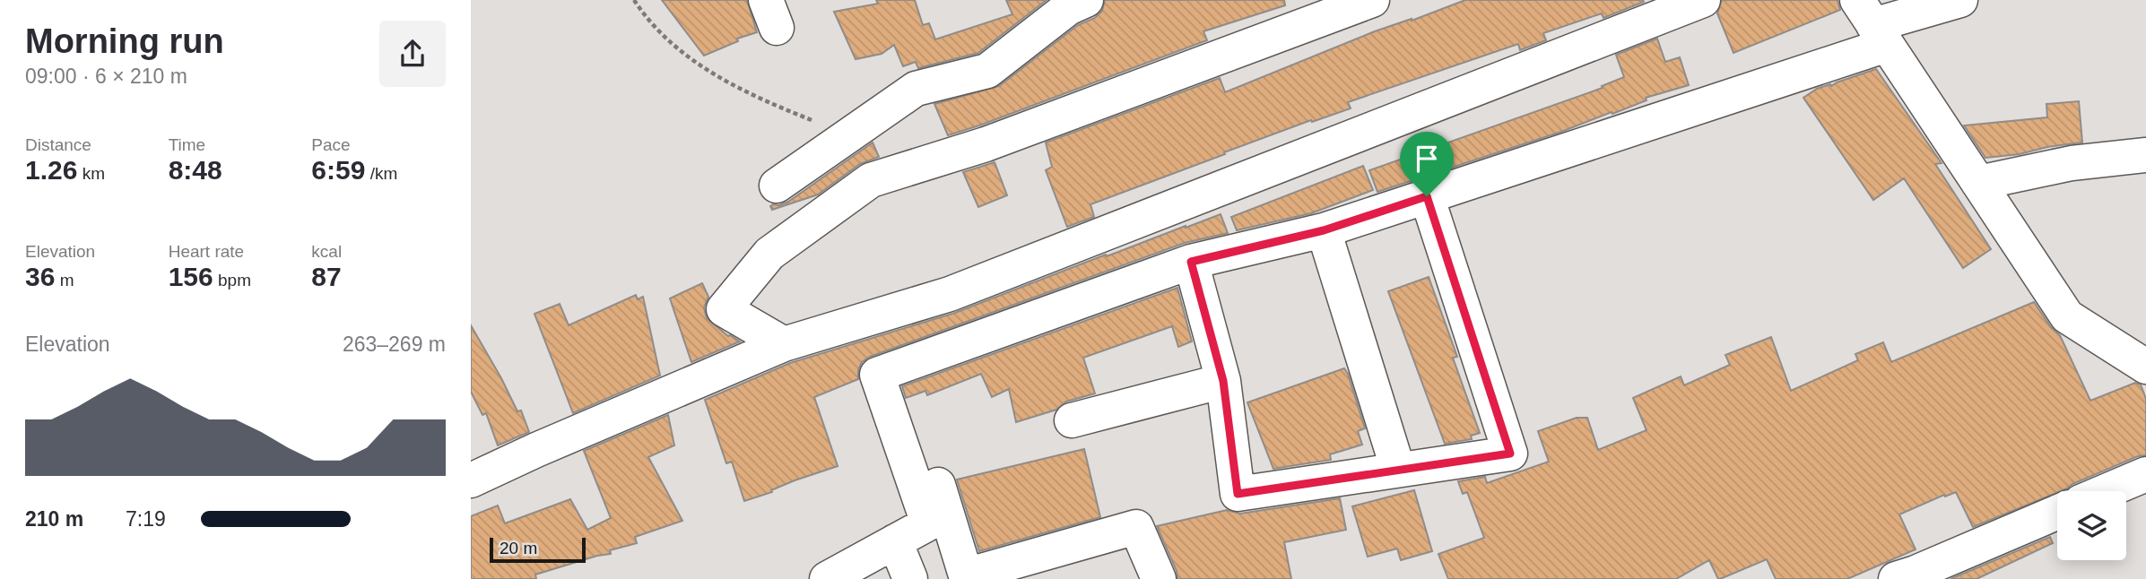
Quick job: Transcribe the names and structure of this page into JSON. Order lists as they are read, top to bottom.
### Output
{
  "scale_bar": "20 m",
  "page": {
    "heading": ["Morning run", "09:00 · 6 × 210 m"],
    "stats": [
      ["Distance", "1.26 km"],
      ["Time", "8:48"],
      ["Pace", "6:59 /km"],
      ["Elevation", "36 m"],
      ["Heart rate", "156 bpm"],
      ["kcal", "87"]
    ],
    "chart": ["Elevation", "263–269 m"],
    "list": [
      {
        "name": "210 m",
        "note": "7:19"
      }
    ],
    "scale": "20 m"
  }
}
